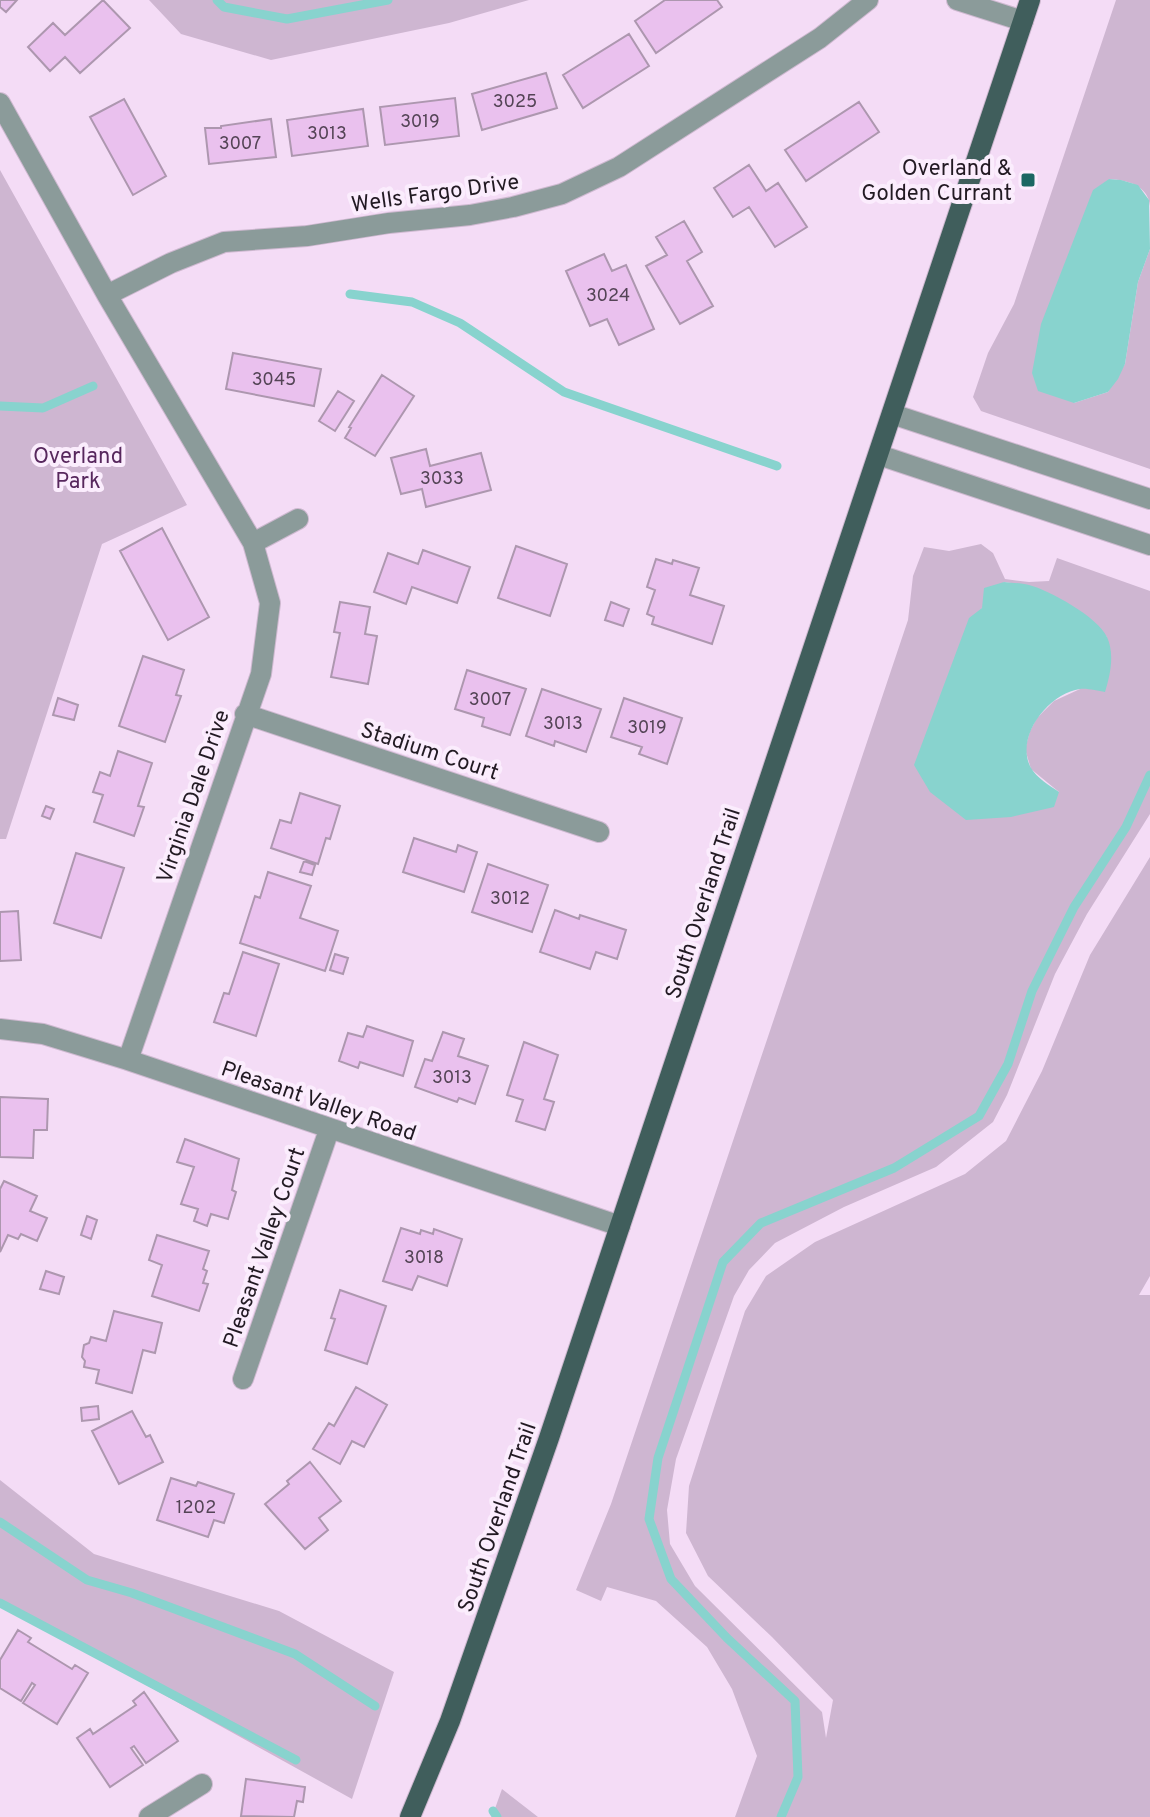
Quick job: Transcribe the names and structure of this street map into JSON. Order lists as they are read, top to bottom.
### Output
{
  "streets": {
    "main road": ["South Overland Trail"],
    "street": [
      "Wells Fargo Drive",
      "Stadium Court",
      "Virginia Dale Drive",
      "Pleasant Valley Road",
      "Pleasant Valley Court"
    ]
  },
  "crossings": [
    ["Wells Fargo Drive", "Virginia Dale Drive"],
    ["Stadium Court", "Virginia Dale Drive"],
    ["Virginia Dale Drive", "Pleasant Valley Road"],
    ["South Overland Trail", "Pleasant Valley Road"],
    ["Pleasant Valley Road", "Pleasant Valley Court"]
  ],
  "parks": ["Overland Park"],
  "places": {
    "transit": ["Overland & Golden Currant"]
  },
  "house_numbers": [
    "3025",
    "3019",
    "3013",
    "3007",
    "3024",
    "3045",
    "3033",
    "3007",
    "3013",
    "3019",
    "3012",
    "3013",
    "3018",
    "1202"
  ]
}
